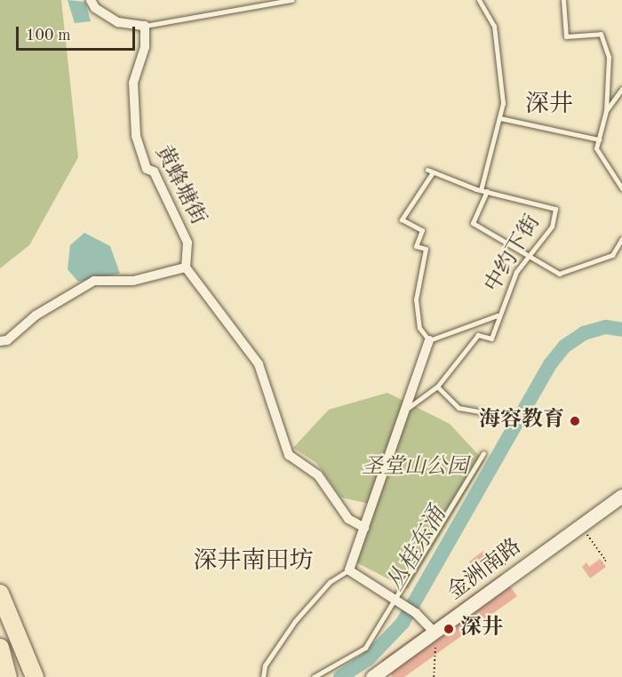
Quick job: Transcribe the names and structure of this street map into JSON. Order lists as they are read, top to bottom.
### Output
{
  "streets": {
    "main road": ["金洲南路"],
    "street": ["黄蜂塘街"],
    "lane": ["中约下街"]
  },
  "districts": ["深井", "深井南田坊"],
  "water": ["丛桂东涌"],
  "parks": ["圣堂山公园"],
  "places": ["海容教育", "深井"],
  "scale_bar": "100 m"
}
